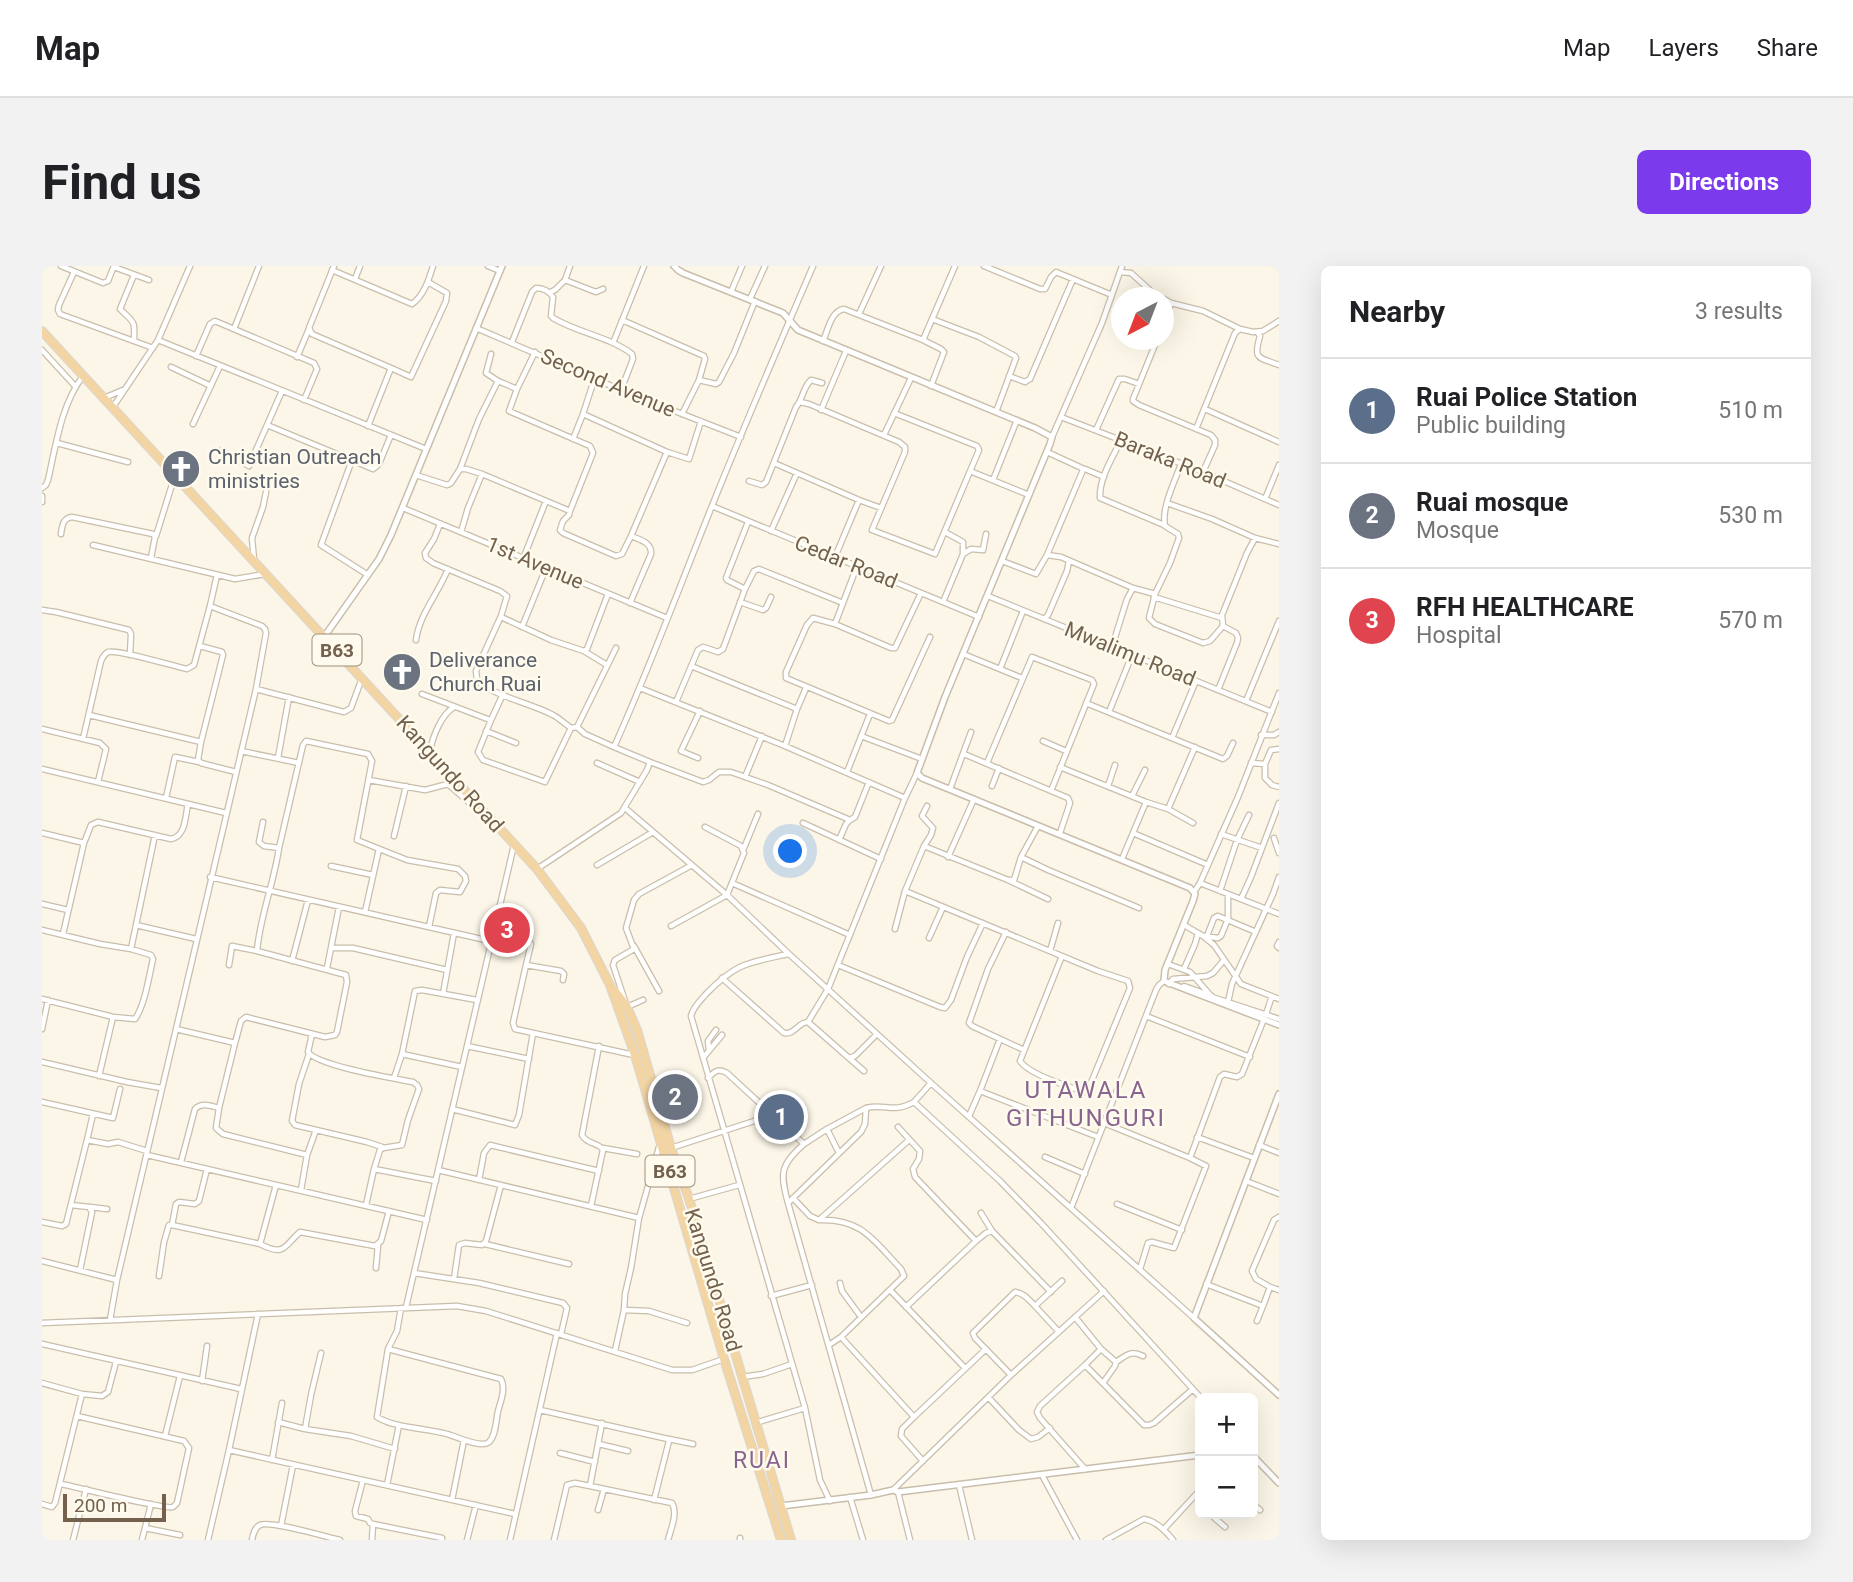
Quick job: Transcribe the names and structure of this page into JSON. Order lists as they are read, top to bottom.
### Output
{
  "streets": {
    "highway": ["B63", "Kangundo Road"],
    "street": [
      "Second Avenue",
      "Baraka Road",
      "Cedar Road",
      "1st Avenue",
      "Mwalimu Road"
    ]
  },
  "districts": ["UTAWALA GITHUNGURI", "RUAI"],
  "places": {
    "church": ["Christian Outreach ministries", "Deliverance Church Ruai"]
  },
  "scale_bar": "200 m",
  "north": "bottom left",
  "page": {
    "header": "Map",
    "nav": ["Map", "Layers", "Share"],
    "buttons": "Directions",
    "title": "Find us",
    "heading": ["Nearby", "3 results"],
    "list": [
      {
        "mark": "1",
        "name": "Ruai Police Station",
        "note": "Public building",
        "value": "510 m"
      },
      {
        "mark": "2",
        "name": "Ruai mosque",
        "note": "Mosque",
        "value": "530 m"
      },
      {
        "mark": "3",
        "name": "RFH HEALTHCARE",
        "note": "Hospital",
        "value": "570 m"
      }
    ],
    "pins": ["3", "2", "1"],
    "map_buttons": ["+", "−"],
    "scale": "200 m"
  }
}
